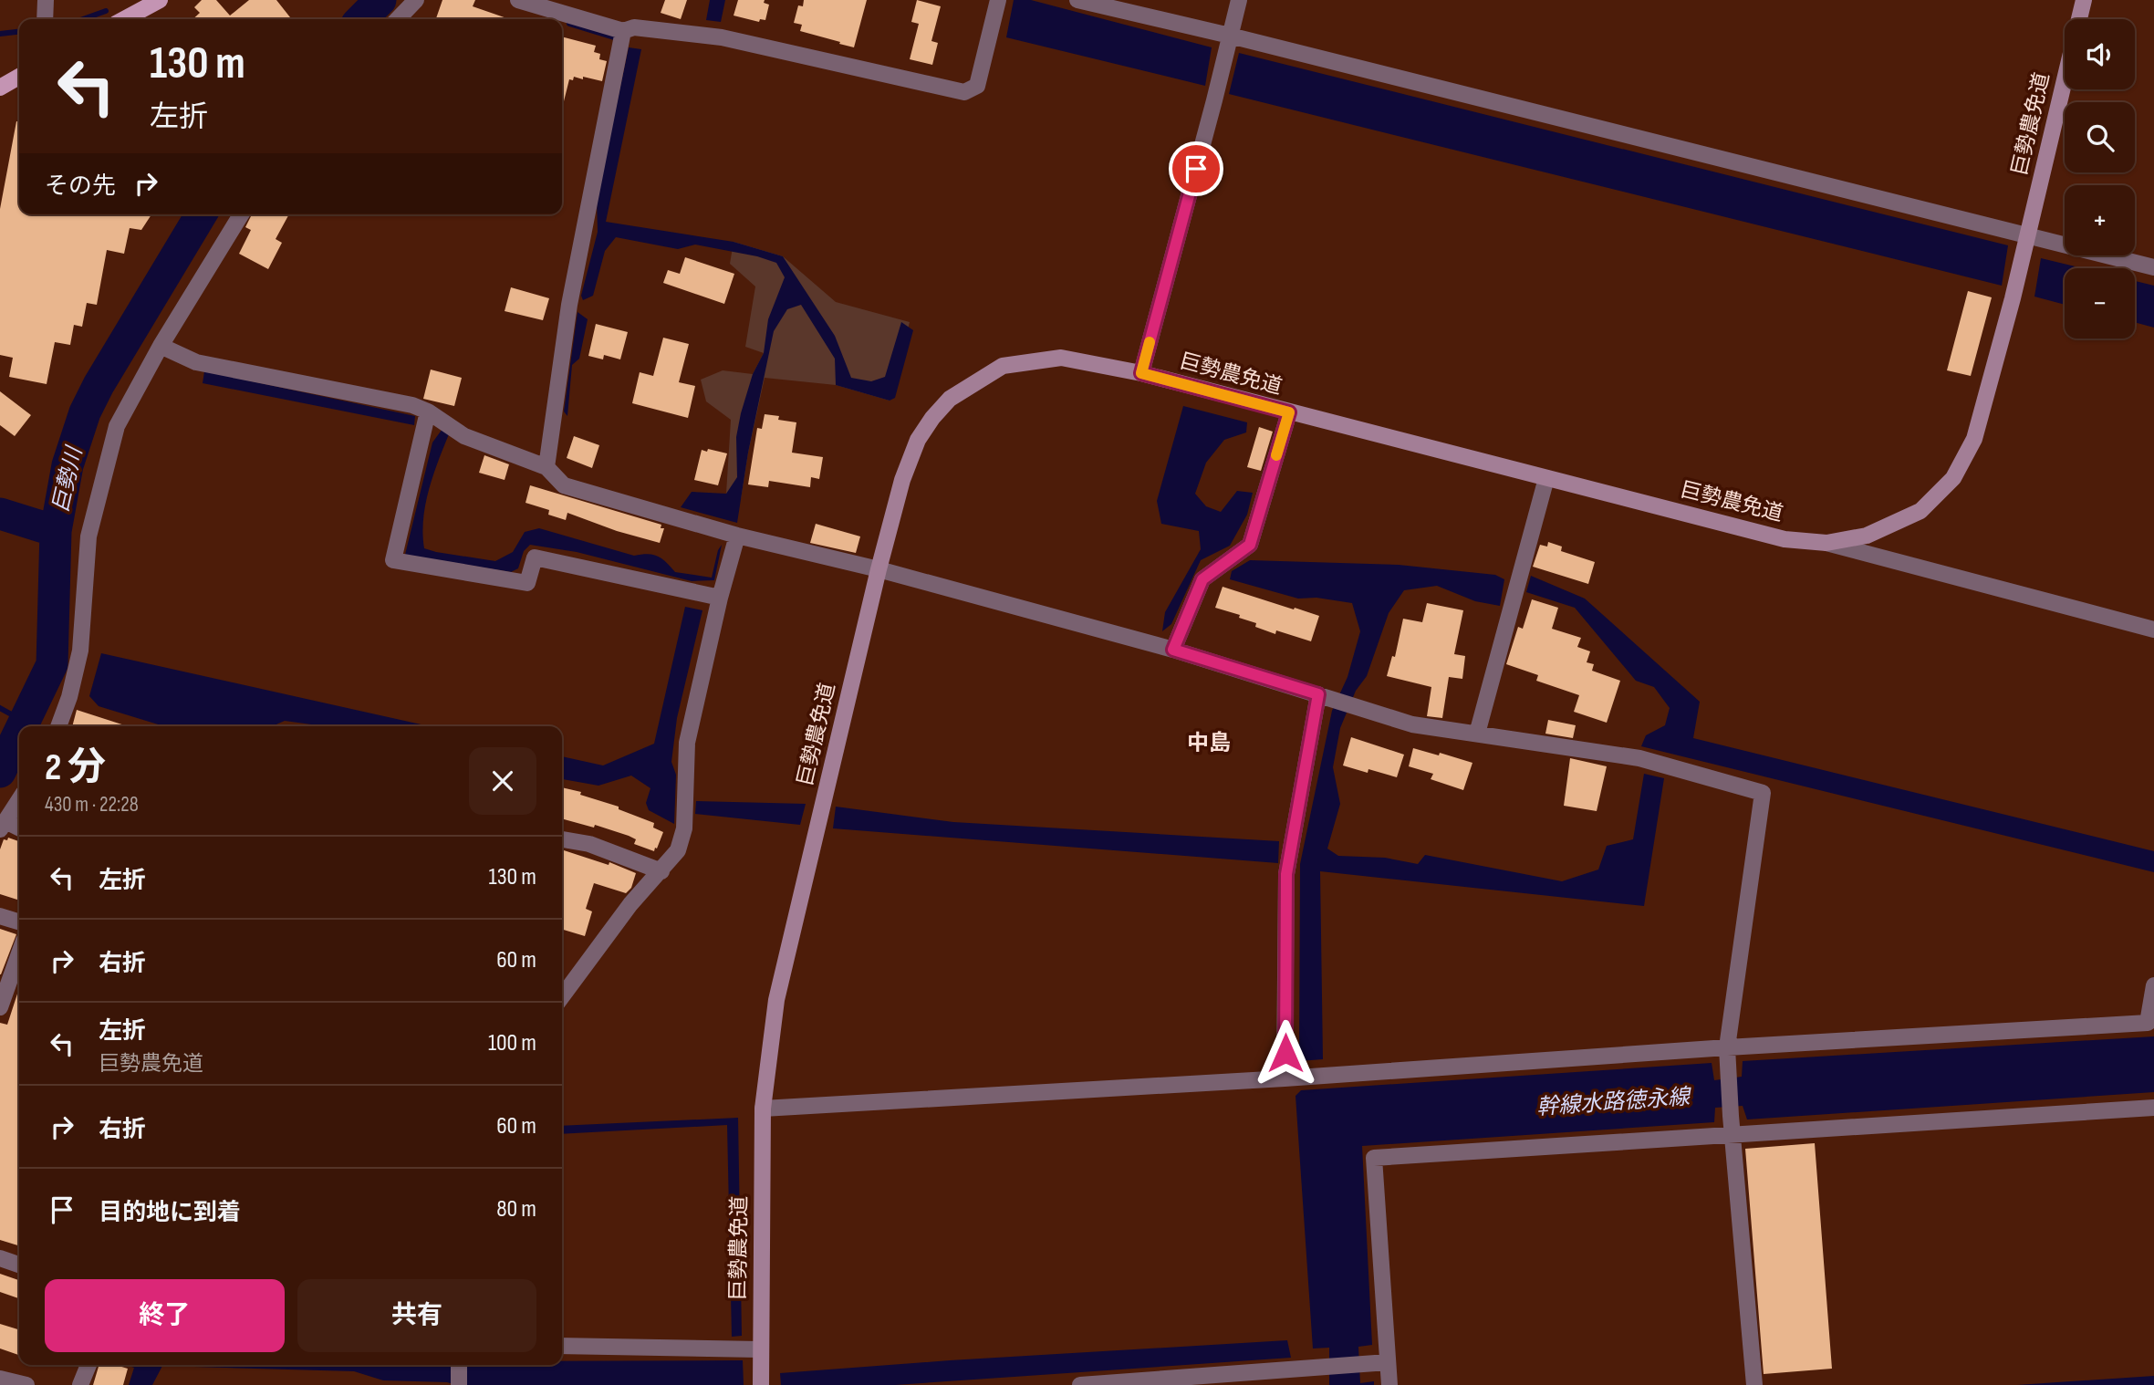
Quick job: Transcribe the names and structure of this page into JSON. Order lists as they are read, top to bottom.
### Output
{
  "streets": {
    "street": ["巨勢農免道"]
  },
  "districts": ["中島"],
  "water": ["巨勢川", "幹線水路徳永線"],
  "page": {
    "map_buttons": ["+", "−"],
    "turn": ["130 m", "左折"],
    "then": "その先",
    "heading": ["2 分", "430 m · 22:28"],
    "list": [
      {
        "name": "左折",
        "value": "130 m"
      },
      {
        "name": "右折",
        "value": "60 m"
      },
      {
        "name": "左折",
        "note": "巨勢農免道",
        "value": "100 m"
      },
      {
        "name": "右折",
        "value": "60 m"
      },
      {
        "name": "目的地に到着",
        "value": "80 m"
      }
    ],
    "buttons": ["終了", "共有"]
  }
}
